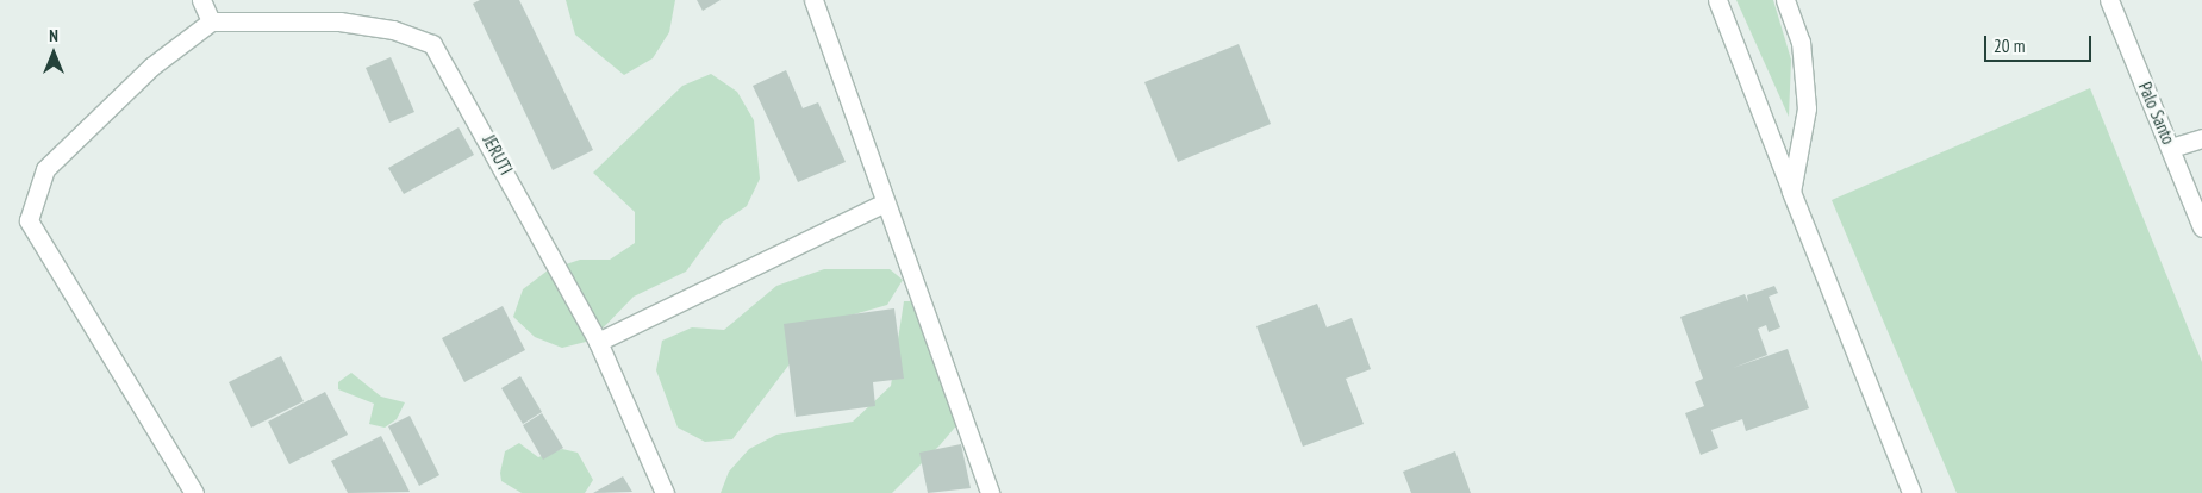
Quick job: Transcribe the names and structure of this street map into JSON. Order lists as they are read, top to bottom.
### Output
{
  "streets": {
    "street": ["Palo Santo", "JERUTI"]
  },
  "scale_bar": "20 m",
  "north": "top"
}
